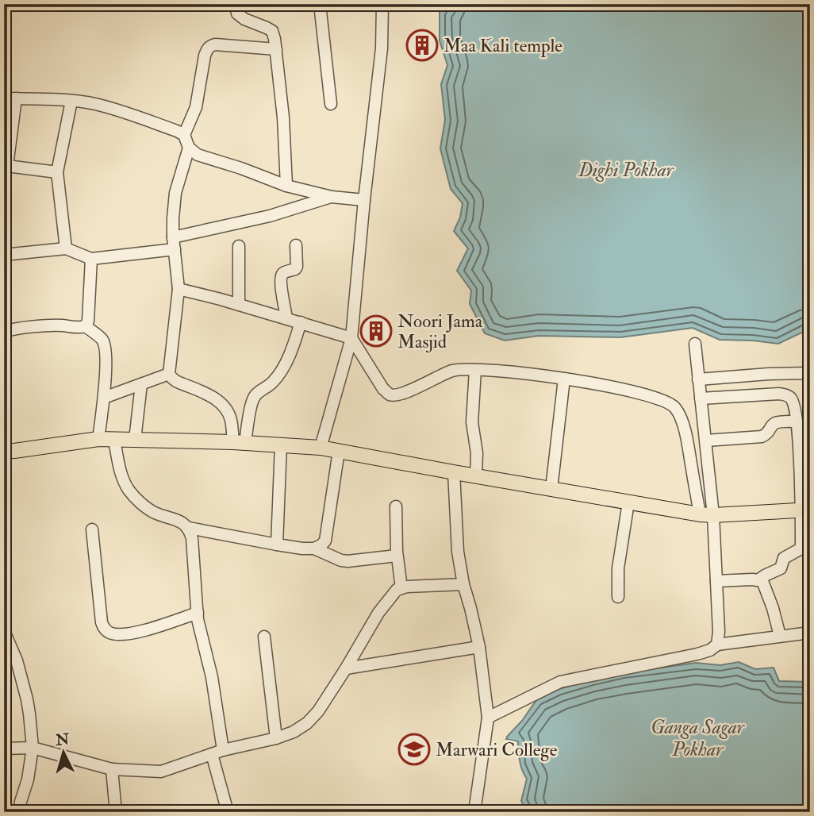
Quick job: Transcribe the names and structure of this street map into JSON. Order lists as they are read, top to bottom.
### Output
{
  "water": ["Dighi Pokhar", "Ganga Sagar Pokhar"],
  "places": {
    "building": ["Maa Kali temple", "Noori Jama Masjid"],
    "school or university": ["Marwari College"]
  },
  "north": "top"
}
